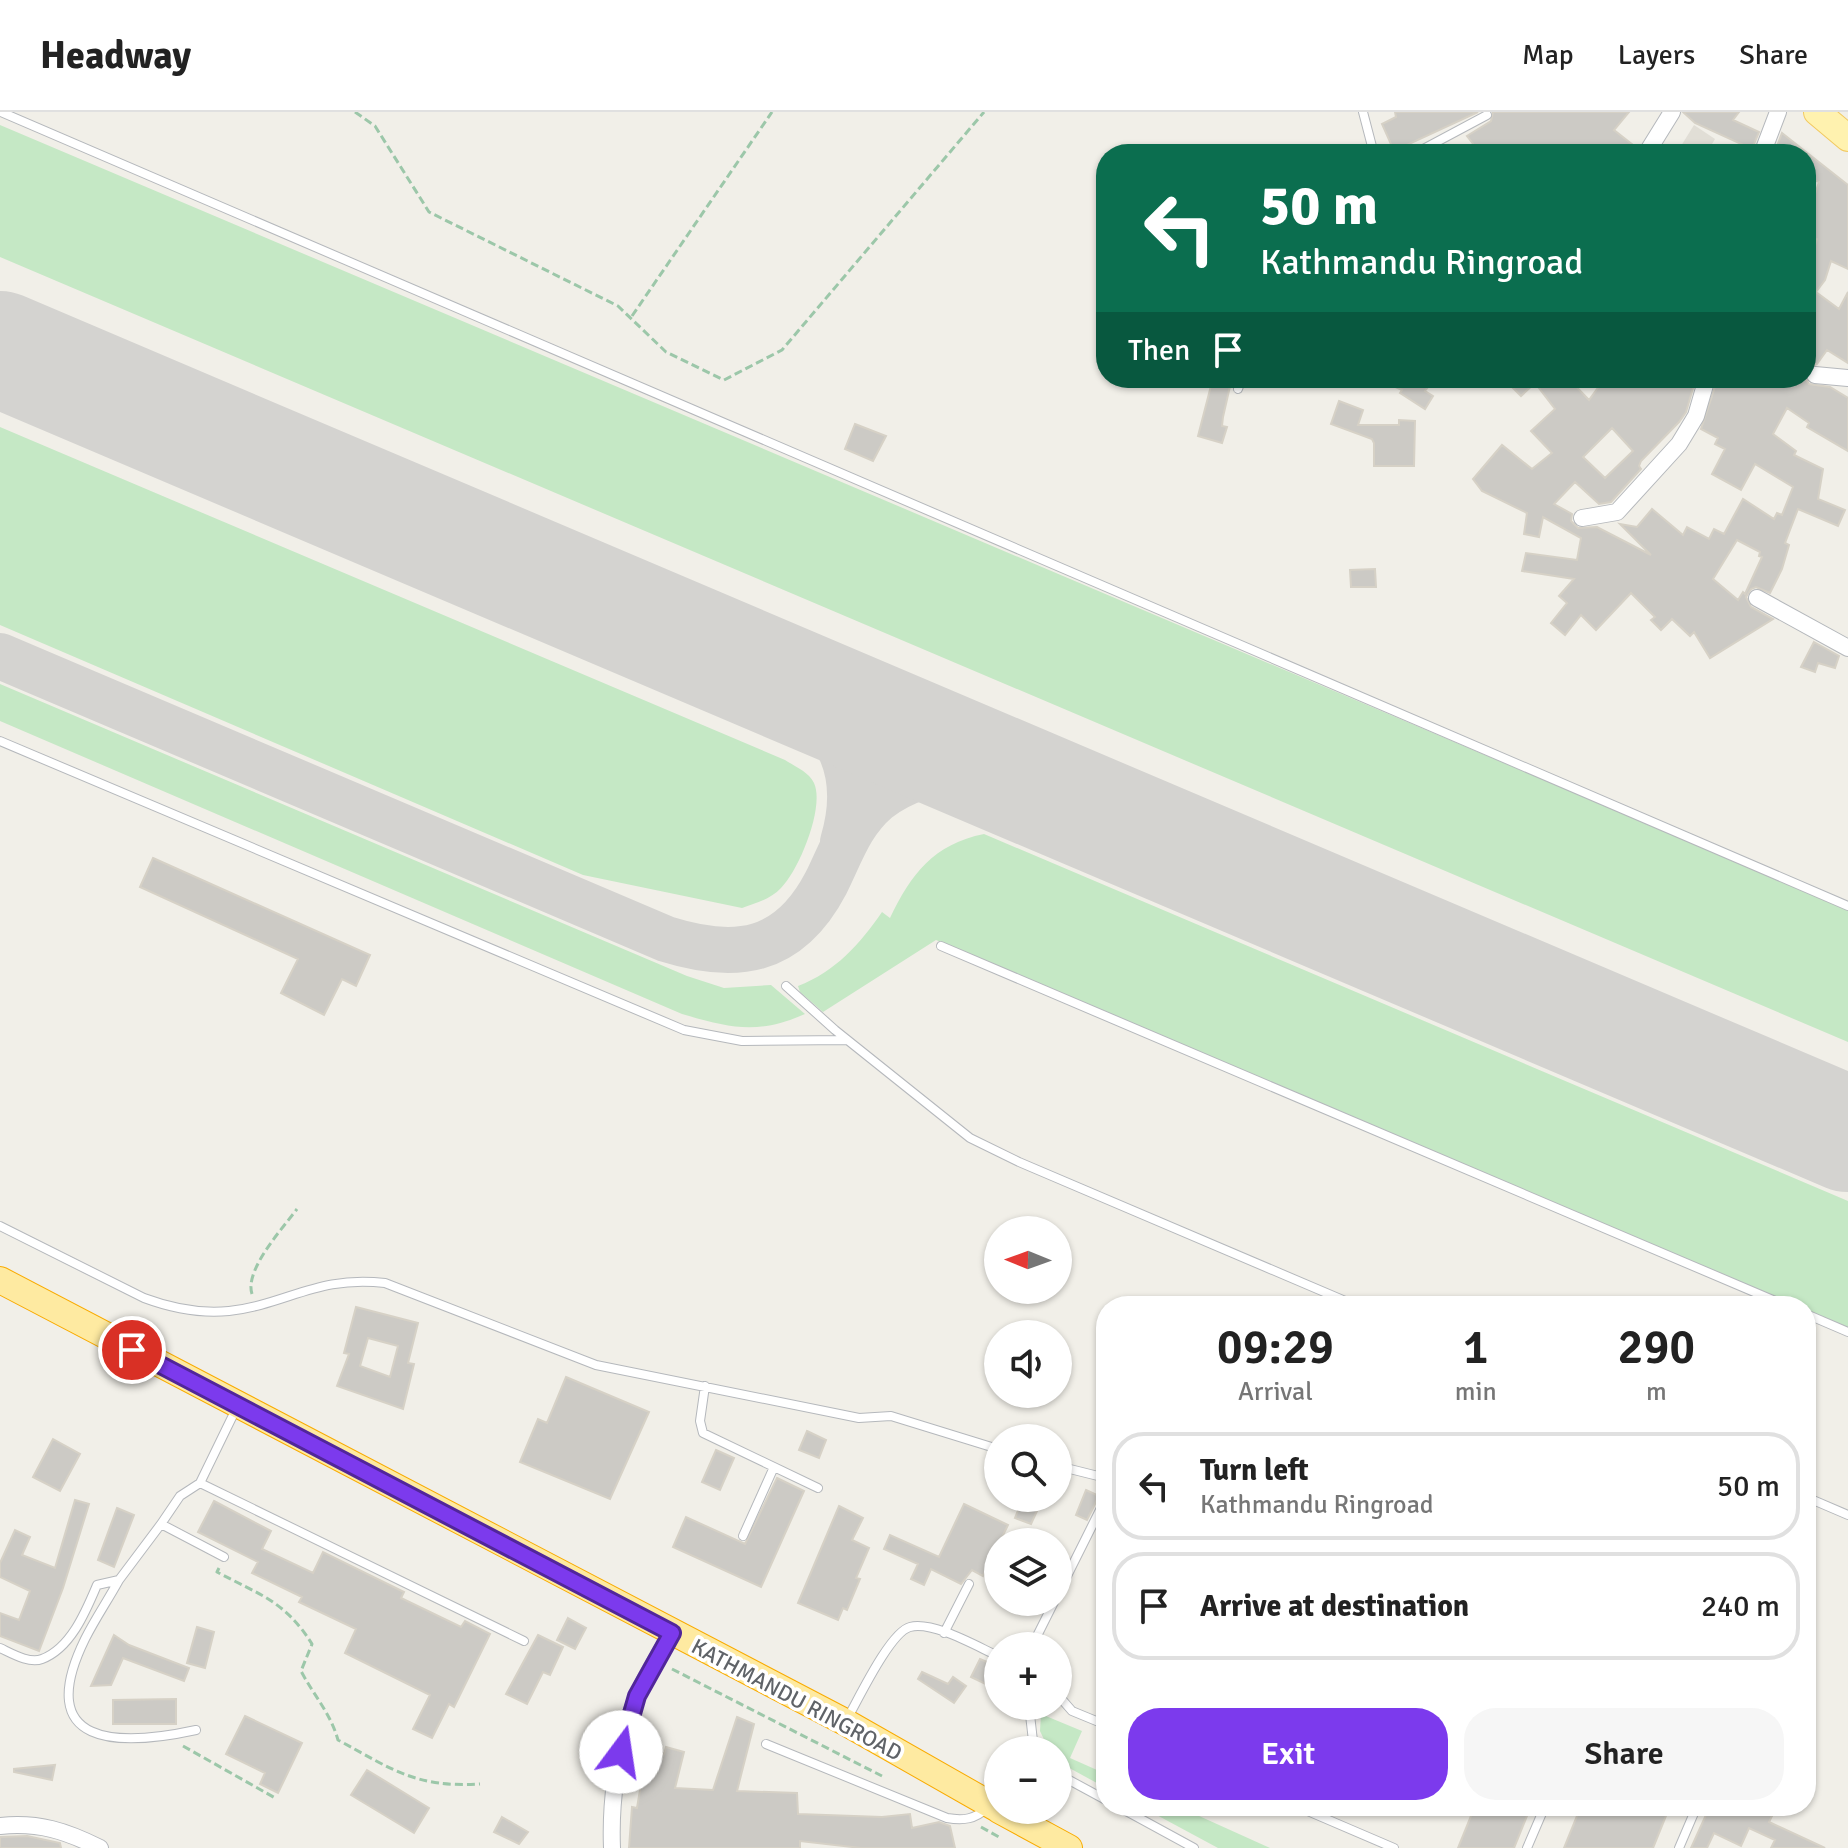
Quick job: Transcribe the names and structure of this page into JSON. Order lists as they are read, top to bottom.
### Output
{
  "streets": {
    "highway": ["KATHMANDU RINGROAD"]
  },
  "north": "left",
  "page": {
    "header": "Headway",
    "nav": ["Map", "Layers", "Share"],
    "turn": ["50 m", "Kathmandu Ringroad"],
    "then": "Then",
    "map_buttons": ["+", "−"],
    "eta": [
      "09:29",
      "Arrival",
      "1",
      "min",
      "290",
      "m"
    ],
    "list": [
      {
        "name": "Turn left",
        "note": "Kathmandu Ringroad",
        "value": "50 m"
      },
      {
        "name": "Arrive at destination",
        "value": "240 m"
      }
    ],
    "buttons": ["Exit", "Share"]
  }
}
